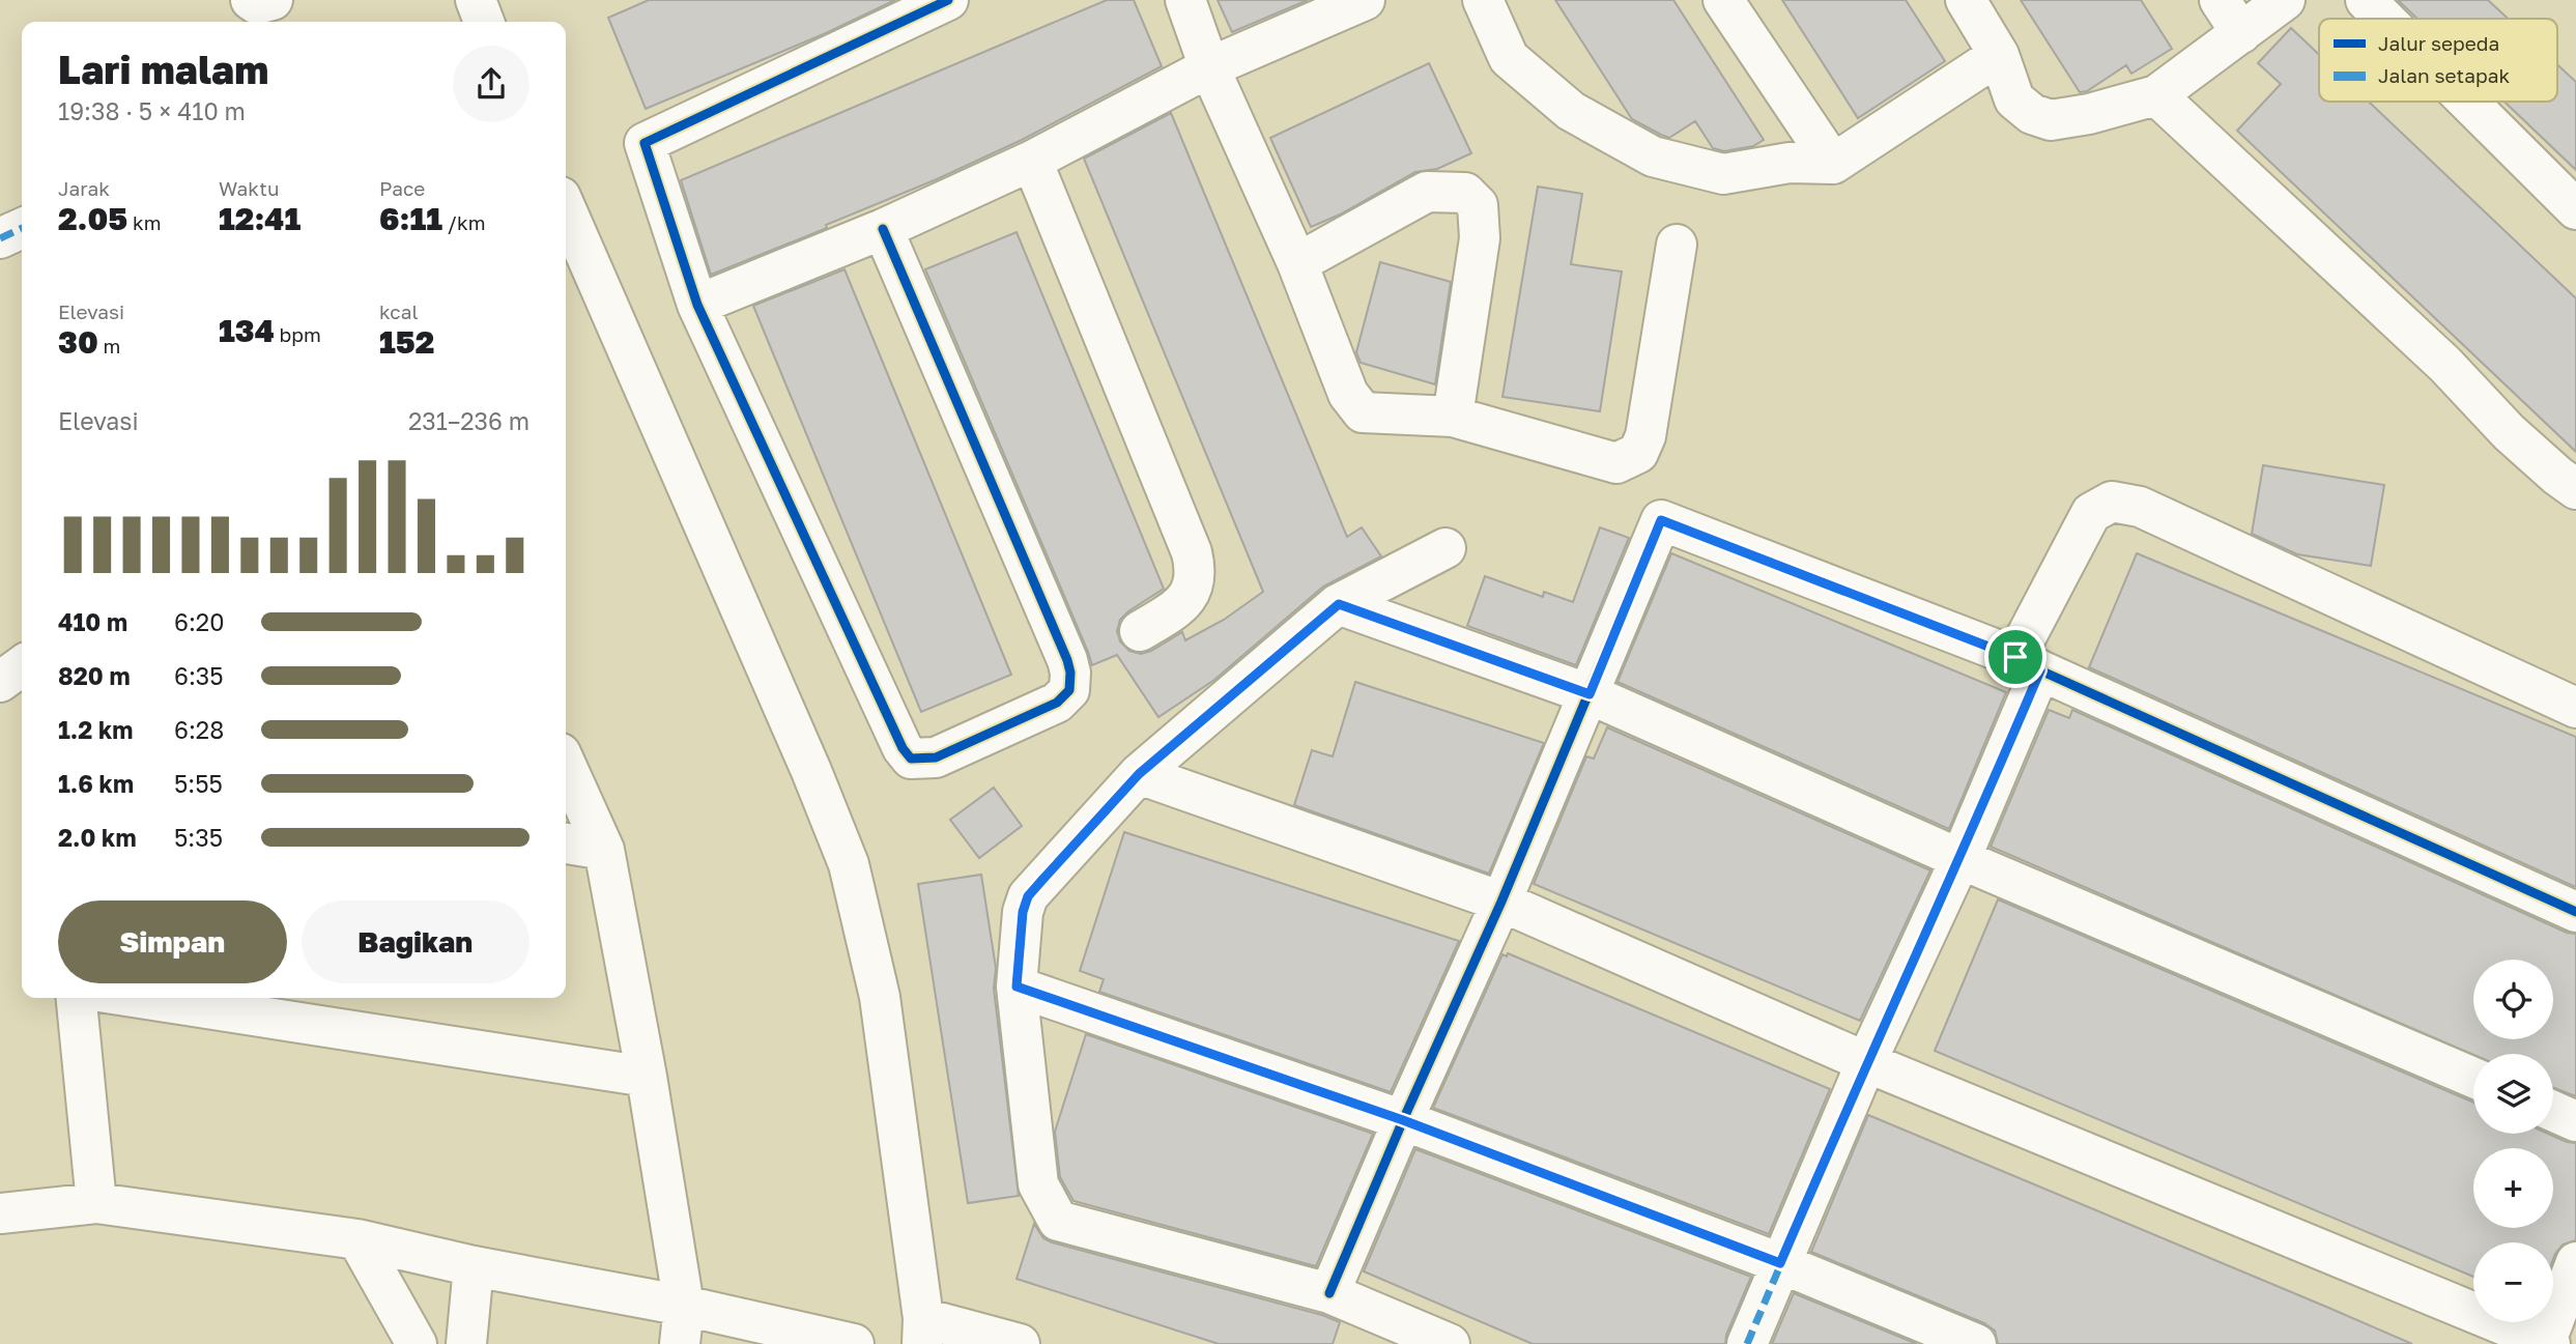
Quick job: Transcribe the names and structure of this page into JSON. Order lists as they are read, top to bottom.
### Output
{
  "legend": ["Jalur sepeda", "Jalan setapak"],
  "page": {
    "heading": ["Lari malam", "19:38 · 5 × 410 m"],
    "stats": [
      ["Jarak", "2.05 km"],
      ["Waktu", "12:41"],
      ["Pace", "6:11 /km"],
      ["Elevasi", "30 m"],
      ["134 bpm"],
      ["kcal", "152"]
    ],
    "chart": ["Elevasi", "231–236 m"],
    "list": [
      {
        "name": "410 m",
        "note": "6:20"
      },
      {
        "name": "820 m",
        "note": "6:35"
      },
      {
        "name": "1.2 km",
        "note": "6:28"
      },
      {
        "name": "1.6 km",
        "note": "5:55"
      },
      {
        "name": "2.0 km",
        "note": "5:35"
      }
    ],
    "buttons": ["Simpan", "Bagikan"],
    "map_buttons": ["+", "−"]
  }
}
